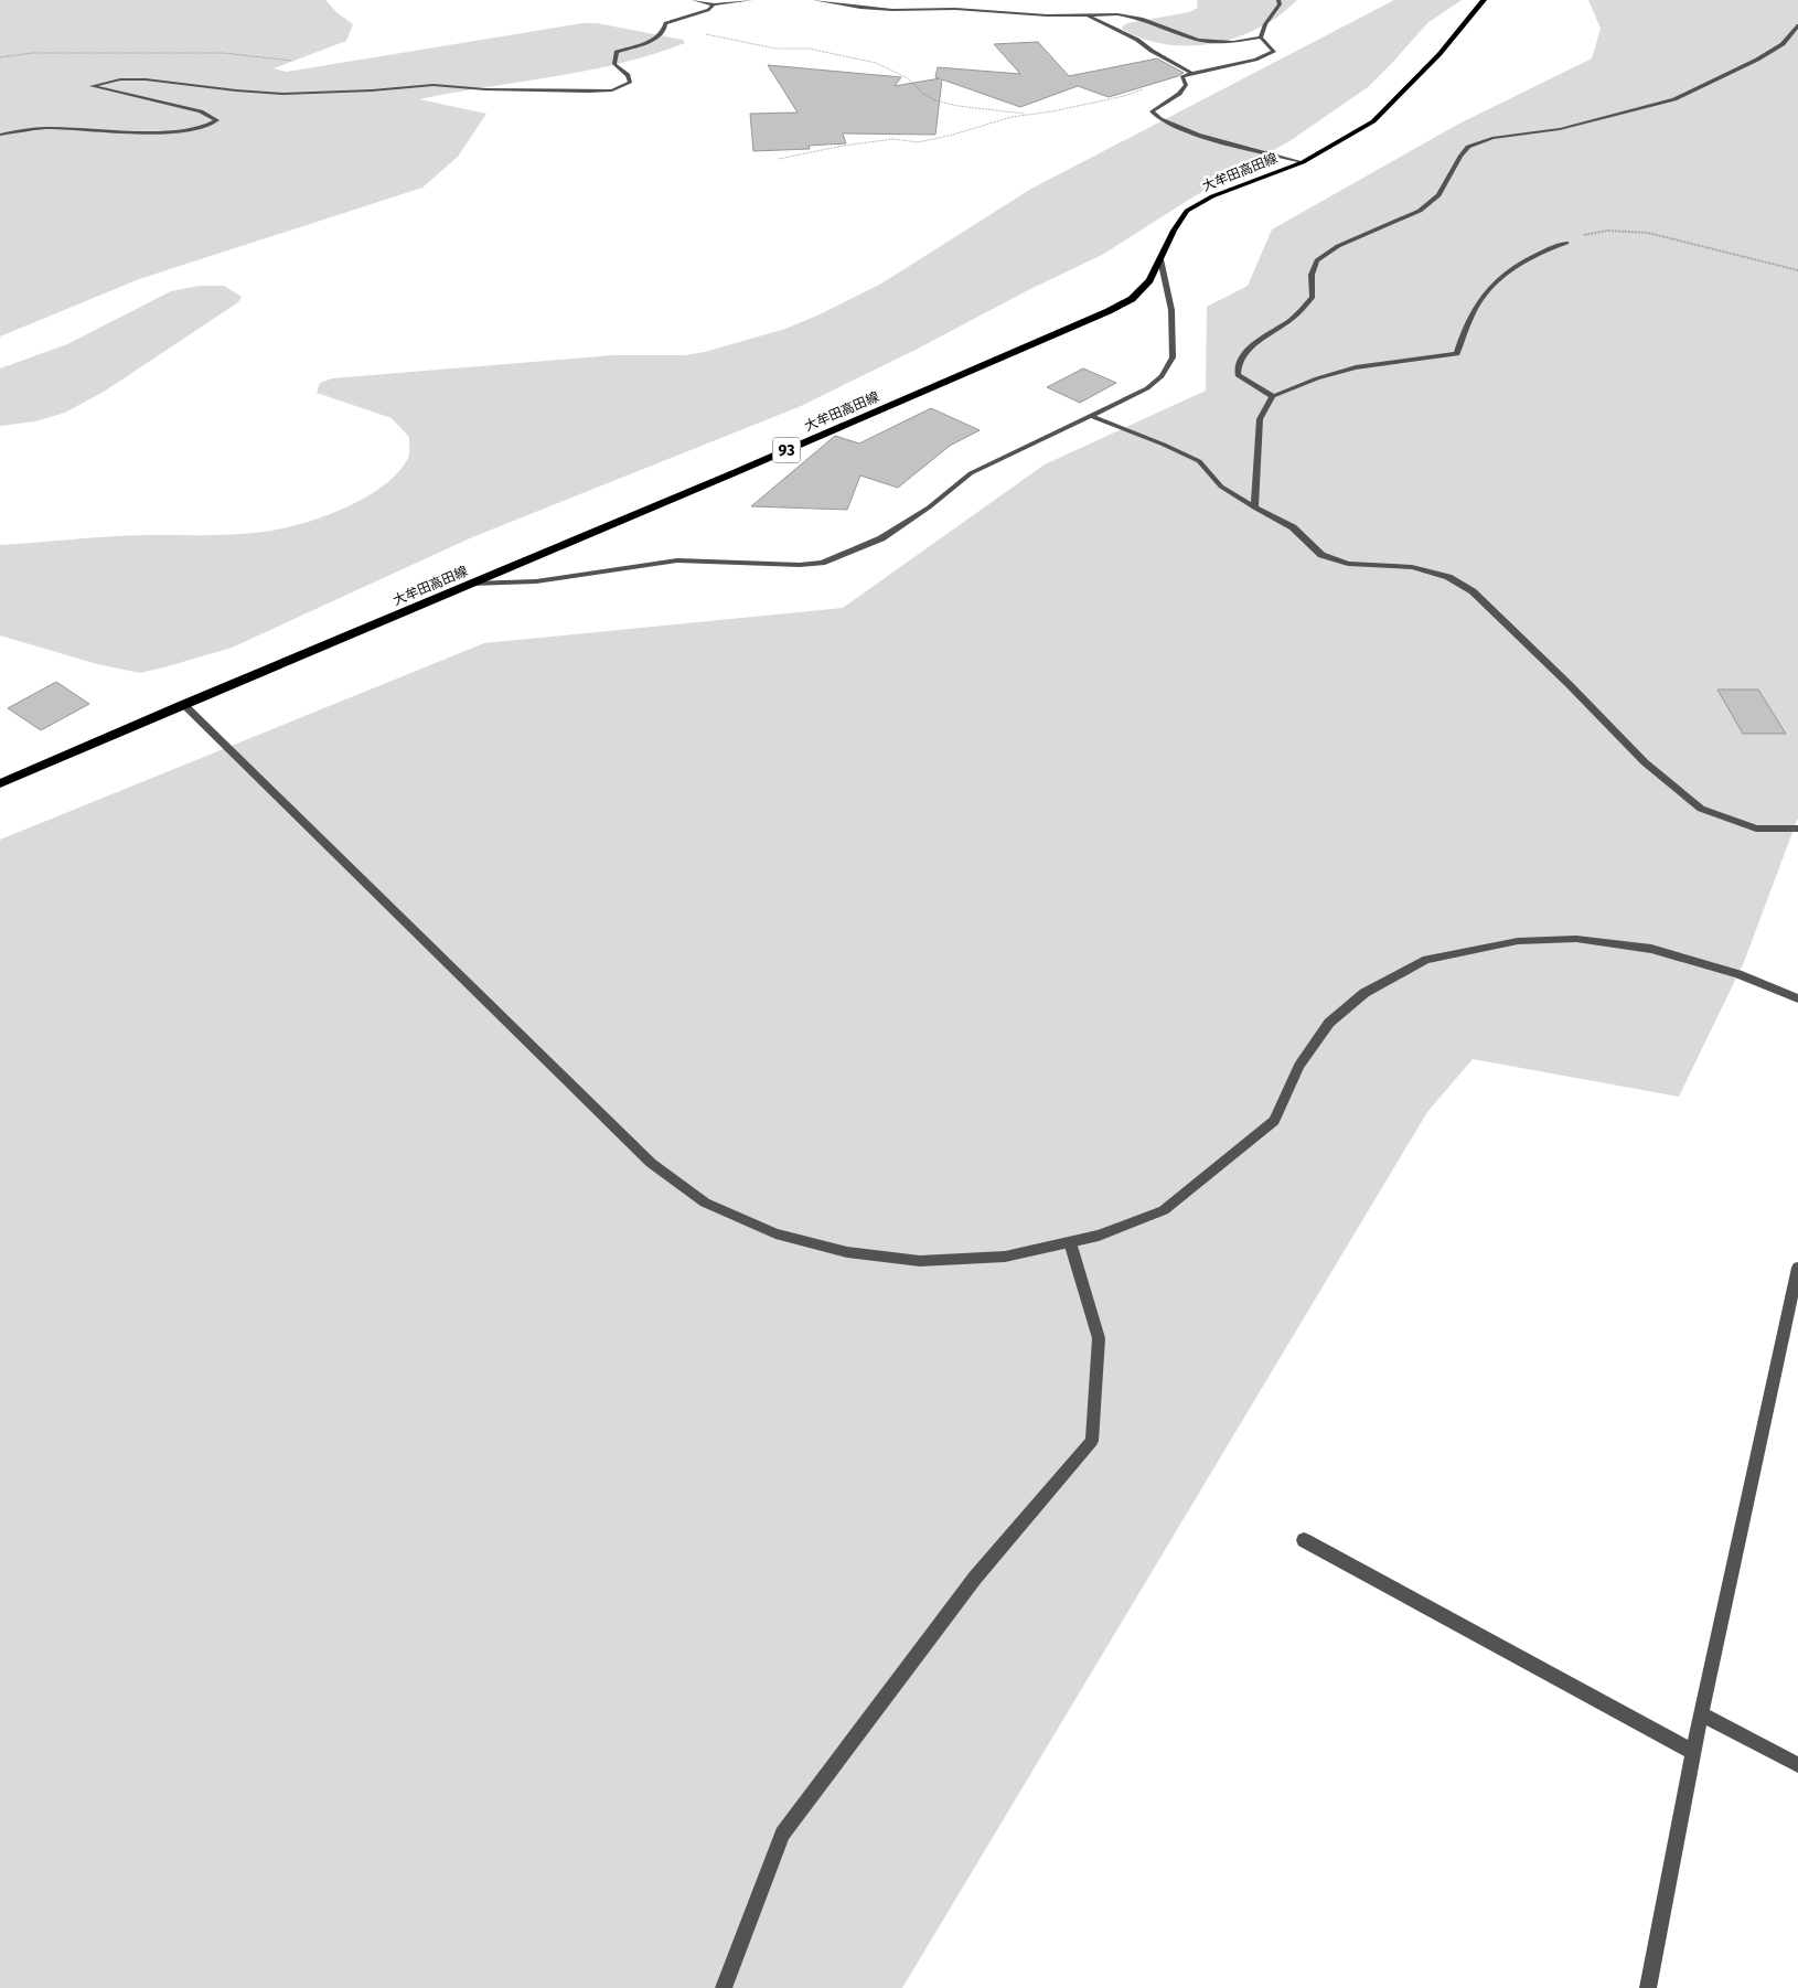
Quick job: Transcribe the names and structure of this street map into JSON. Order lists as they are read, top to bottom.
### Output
{
  "streets": {
    "main road": ["大牟田高田線", "93"]
  }
}
